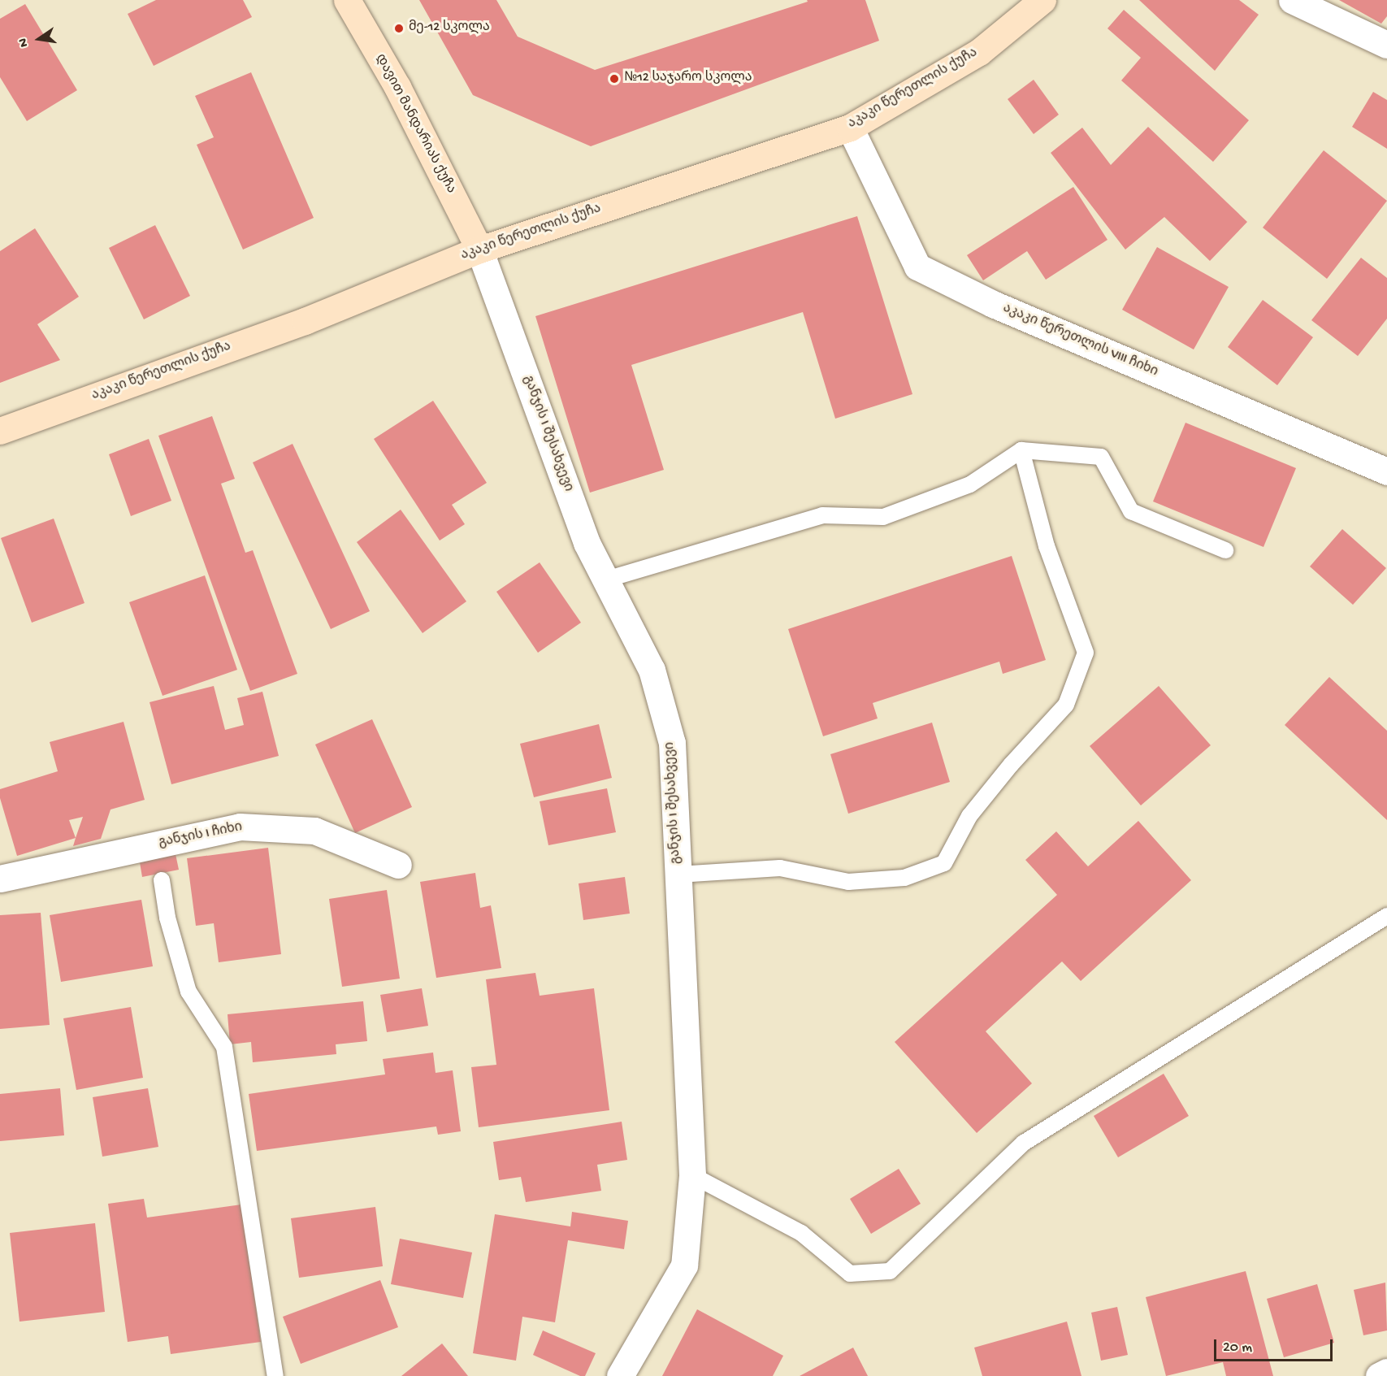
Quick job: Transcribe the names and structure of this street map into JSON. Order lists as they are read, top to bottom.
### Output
{
  "streets": {
    "main road": ["აკაკი წერეთლის ქუჩა", "დავით მანდარიას ქუჩა"],
    "street": ["აკაკი წერეთლის VIII ჩიხი", "განჯის I შესახვევი", "განჯის I ჩიხი"]
  },
  "crossings": [
    ["აკაკი წერეთლის ქუჩა", "დავით მანდარიას ქუჩა"],
    ["აკაკი წერეთლის ქუჩა", "აკაკი წერეთლის VIII ჩიხი"],
    ["აკაკი წერეთლის ქუჩა", "განჯის I შესახვევი"],
    ["დავით მანდარიას ქუჩა", "განჯის I შესახვევი"]
  ],
  "places": ["მე-12 სკოლა", "№12 საჯარო სკოლა"],
  "scale_bar": "20 m",
  "north": "left"
}
